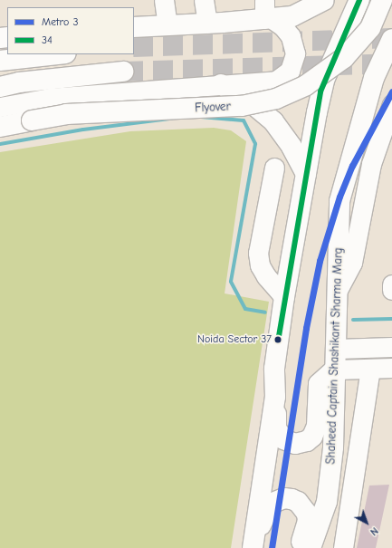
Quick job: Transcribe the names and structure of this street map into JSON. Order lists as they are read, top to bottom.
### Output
{
  "streets": {
    "main road": ["Flyover", "Shaheed Captain Shashikant Sharma Marg"]
  },
  "places": ["Noida Sector 37"],
  "lines": ["transit line 34", "metro line 3"],
  "legend": ["Metro 3", "34"],
  "north": "bottom right"
}
